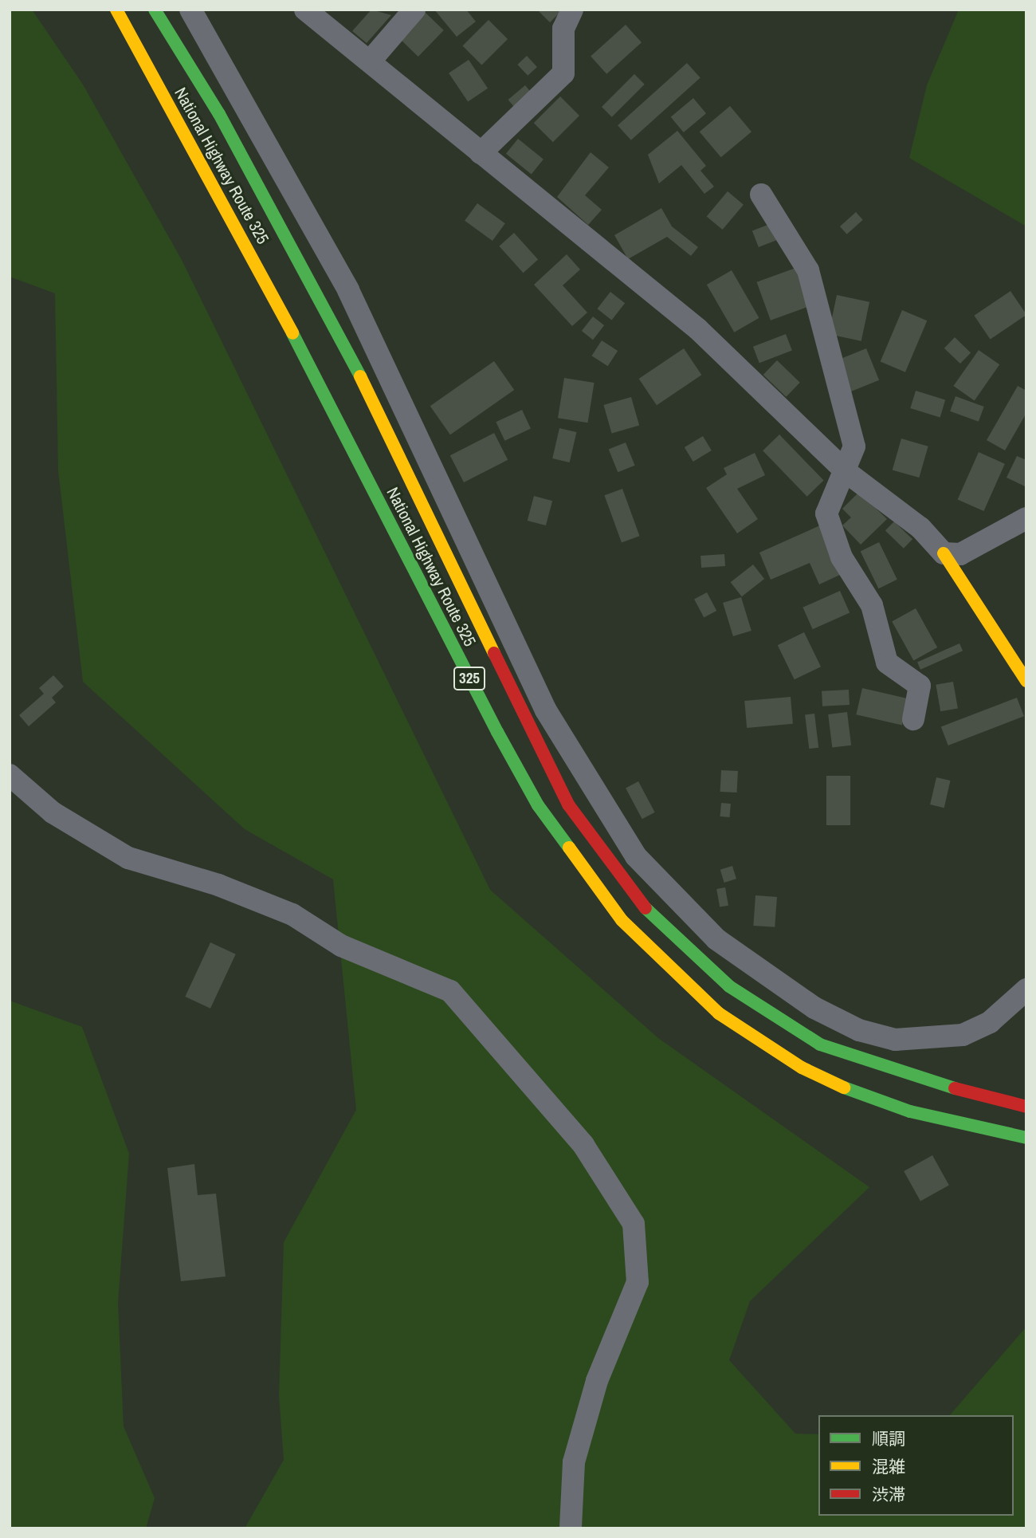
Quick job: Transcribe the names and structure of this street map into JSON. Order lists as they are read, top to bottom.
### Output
{
  "streets": {
    "main road": ["National Highway Route 325", "325"]
  },
  "legend": ["順調", "混雑", "渋滞"]
}
